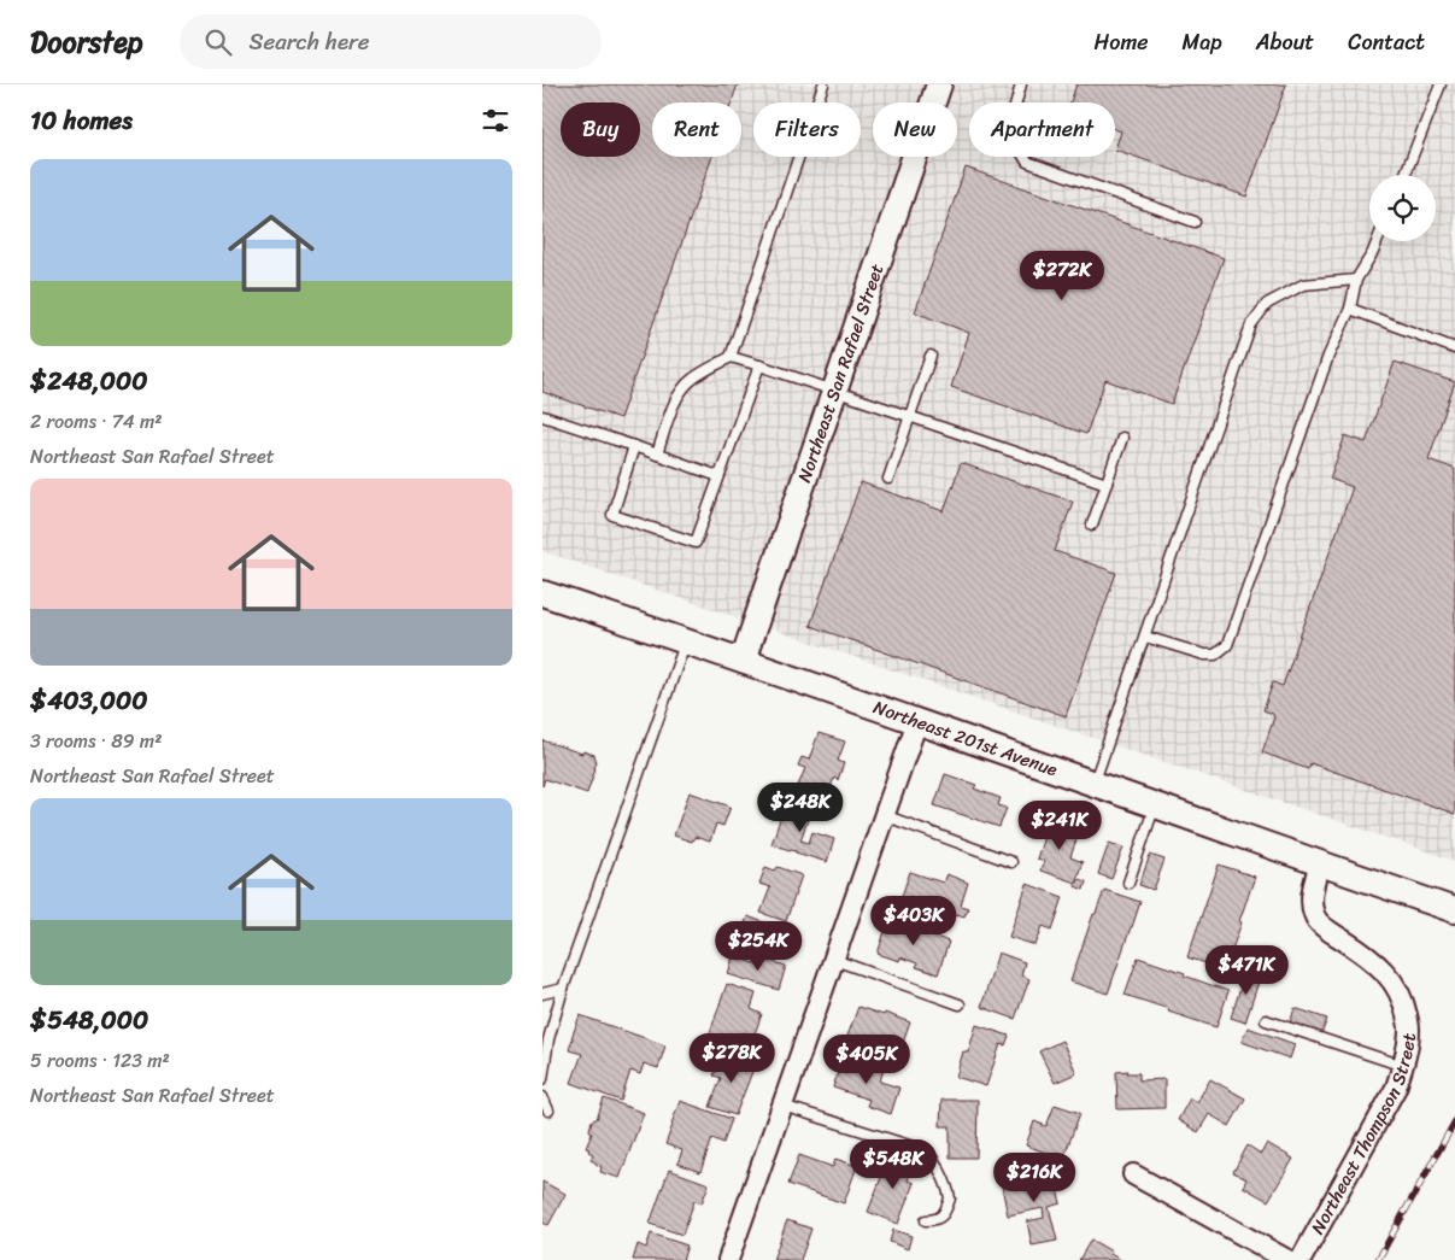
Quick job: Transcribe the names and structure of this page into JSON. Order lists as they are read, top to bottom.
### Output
{
  "streets": {
    "street": ["Northeast San Rafael Street", "Northeast 201st Avenue", "Northeast Thompson Street"]
  },
  "crossings": [
    ["Northeast San Rafael Street", "Northeast 201st Avenue"],
    ["Northeast 201st Avenue", "Northeast Thompson Street"]
  ],
  "page": {
    "header": "Doorstep",
    "search": "Search here",
    "nav": [
      "Home",
      "Map",
      "About",
      "Contact"
    ],
    "heading": "10 homes",
    "chip": [
      "Buy",
      "Rent",
      "Filters",
      "New",
      "Apartment"
    ],
    "list": [
      {
        "name": "$248,000",
        "note": "2 rooms · 74 m² · Northeast San Rafael Street"
      },
      {
        "name": "$403,000",
        "note": "3 rooms · 89 m² · Northeast San Rafael Street"
      },
      {
        "name": "$548,000",
        "note": "5 rooms · 123 m² · Northeast San Rafael Street"
      }
    ],
    "price": [
      "$272K",
      "$248K",
      "$241K",
      "$403K",
      "$254K",
      "$471K",
      "$278K",
      "$405K",
      "$548K",
      "$216K"
    ]
  }
}
